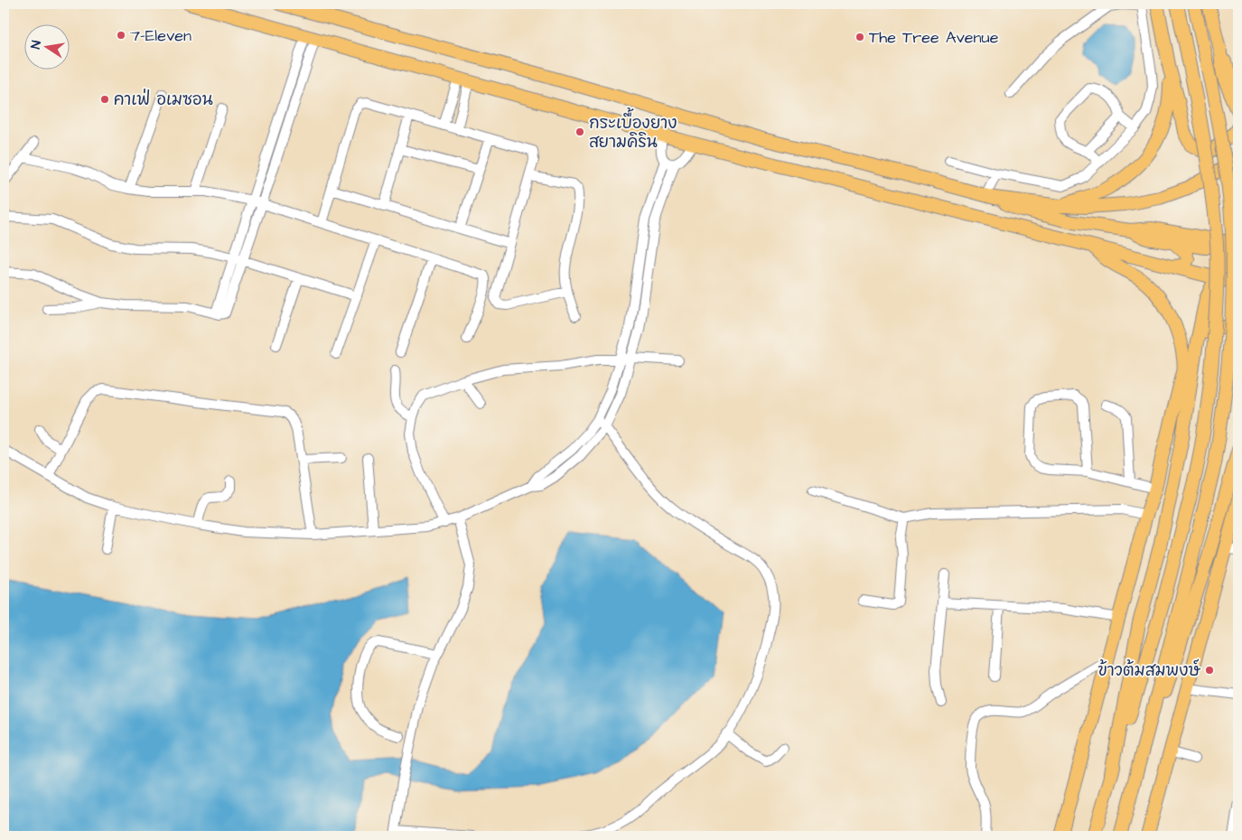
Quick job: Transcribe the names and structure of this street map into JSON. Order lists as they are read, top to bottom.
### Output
{
  "places": [
    "7-Eleven",
    "The Tree Avenue",
    "คาเฟ่ อเมซอน",
    "กระเบื้องยาง สยามคิริน",
    "ข้าวต้มสมพงษ์"
  ],
  "north": "left"
}
